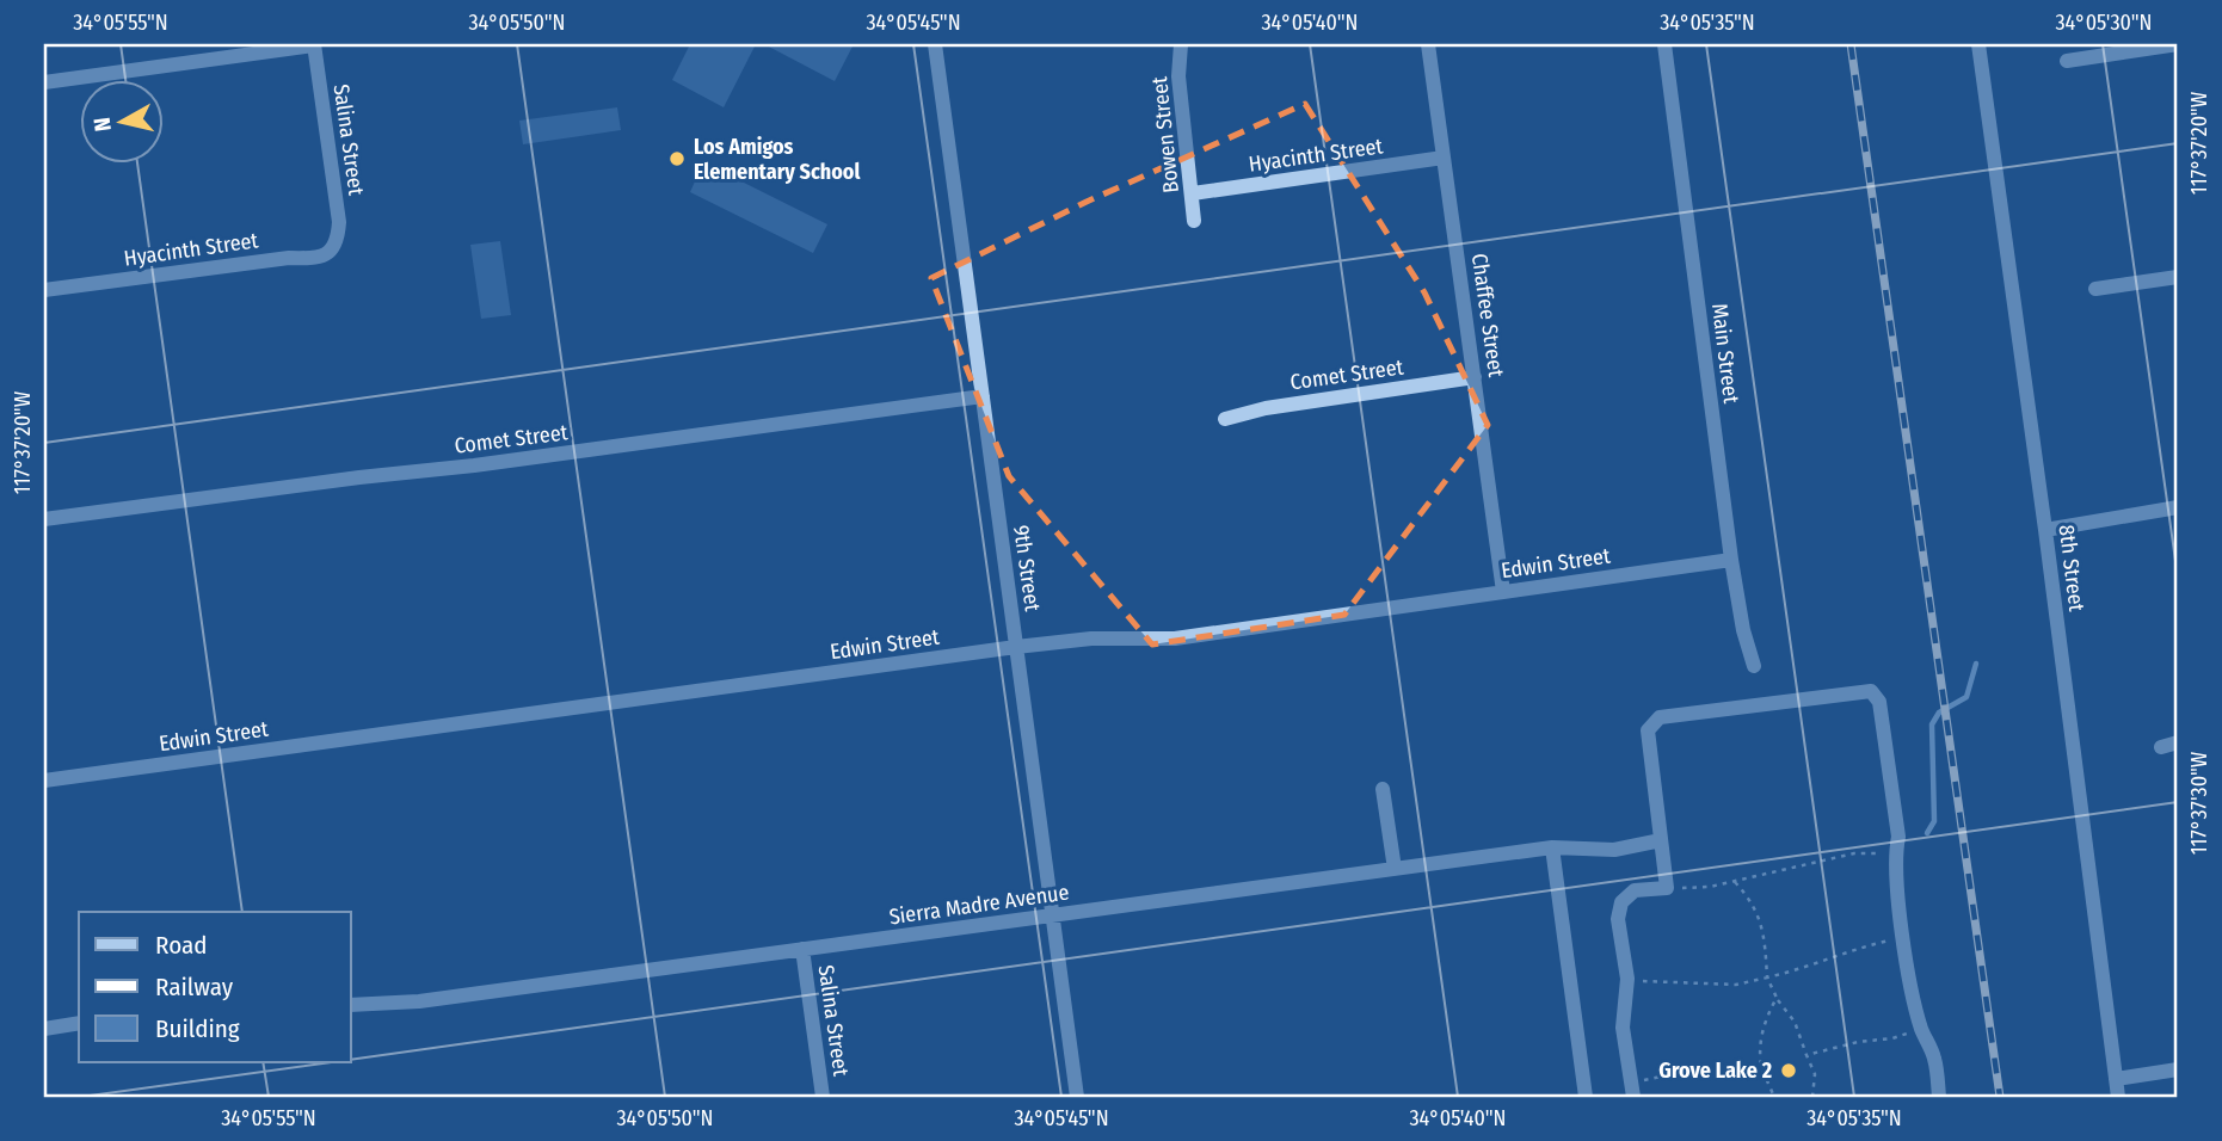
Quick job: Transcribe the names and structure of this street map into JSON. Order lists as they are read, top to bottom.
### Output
{
  "streets": {
    "street": [
      "Bowen Street",
      "Salina Street",
      "Hyacinth Street",
      "Chaffee Street",
      "Main Street",
      "Comet Street",
      "Edwin Street",
      "9th Street",
      "8th Street",
      "Sierra Madre Avenue"
    ]
  },
  "crossings": [
    ["Bowen Street", "Hyacinth Street"],
    ["Salina Street", "Hyacinth Street"],
    ["Salina Street", "Sierra Madre Avenue"],
    ["Hyacinth Street", "Chaffee Street"],
    ["Chaffee Street", "Comet Street"],
    ["Chaffee Street", "Edwin Street"],
    ["Main Street", "Edwin Street"],
    ["Comet Street", "9th Street"],
    ["Edwin Street", "9th Street"],
    ["9th Street", "Sierra Madre Avenue"]
  ],
  "places": ["Los Amigos Elementary School", "Grove Lake 2"],
  "legend": ["Road", "Railway", "Building"],
  "north": "left",
  "coordinates": [
    "34°05'55\"N",
    "34°05'50\"N",
    "34°05'45\"N",
    "34°05'40\"N",
    "34°05'35\"N",
    "34°05'30\"N",
    "117°37'20\"W",
    "117°37'30\"W"
  ]
}
